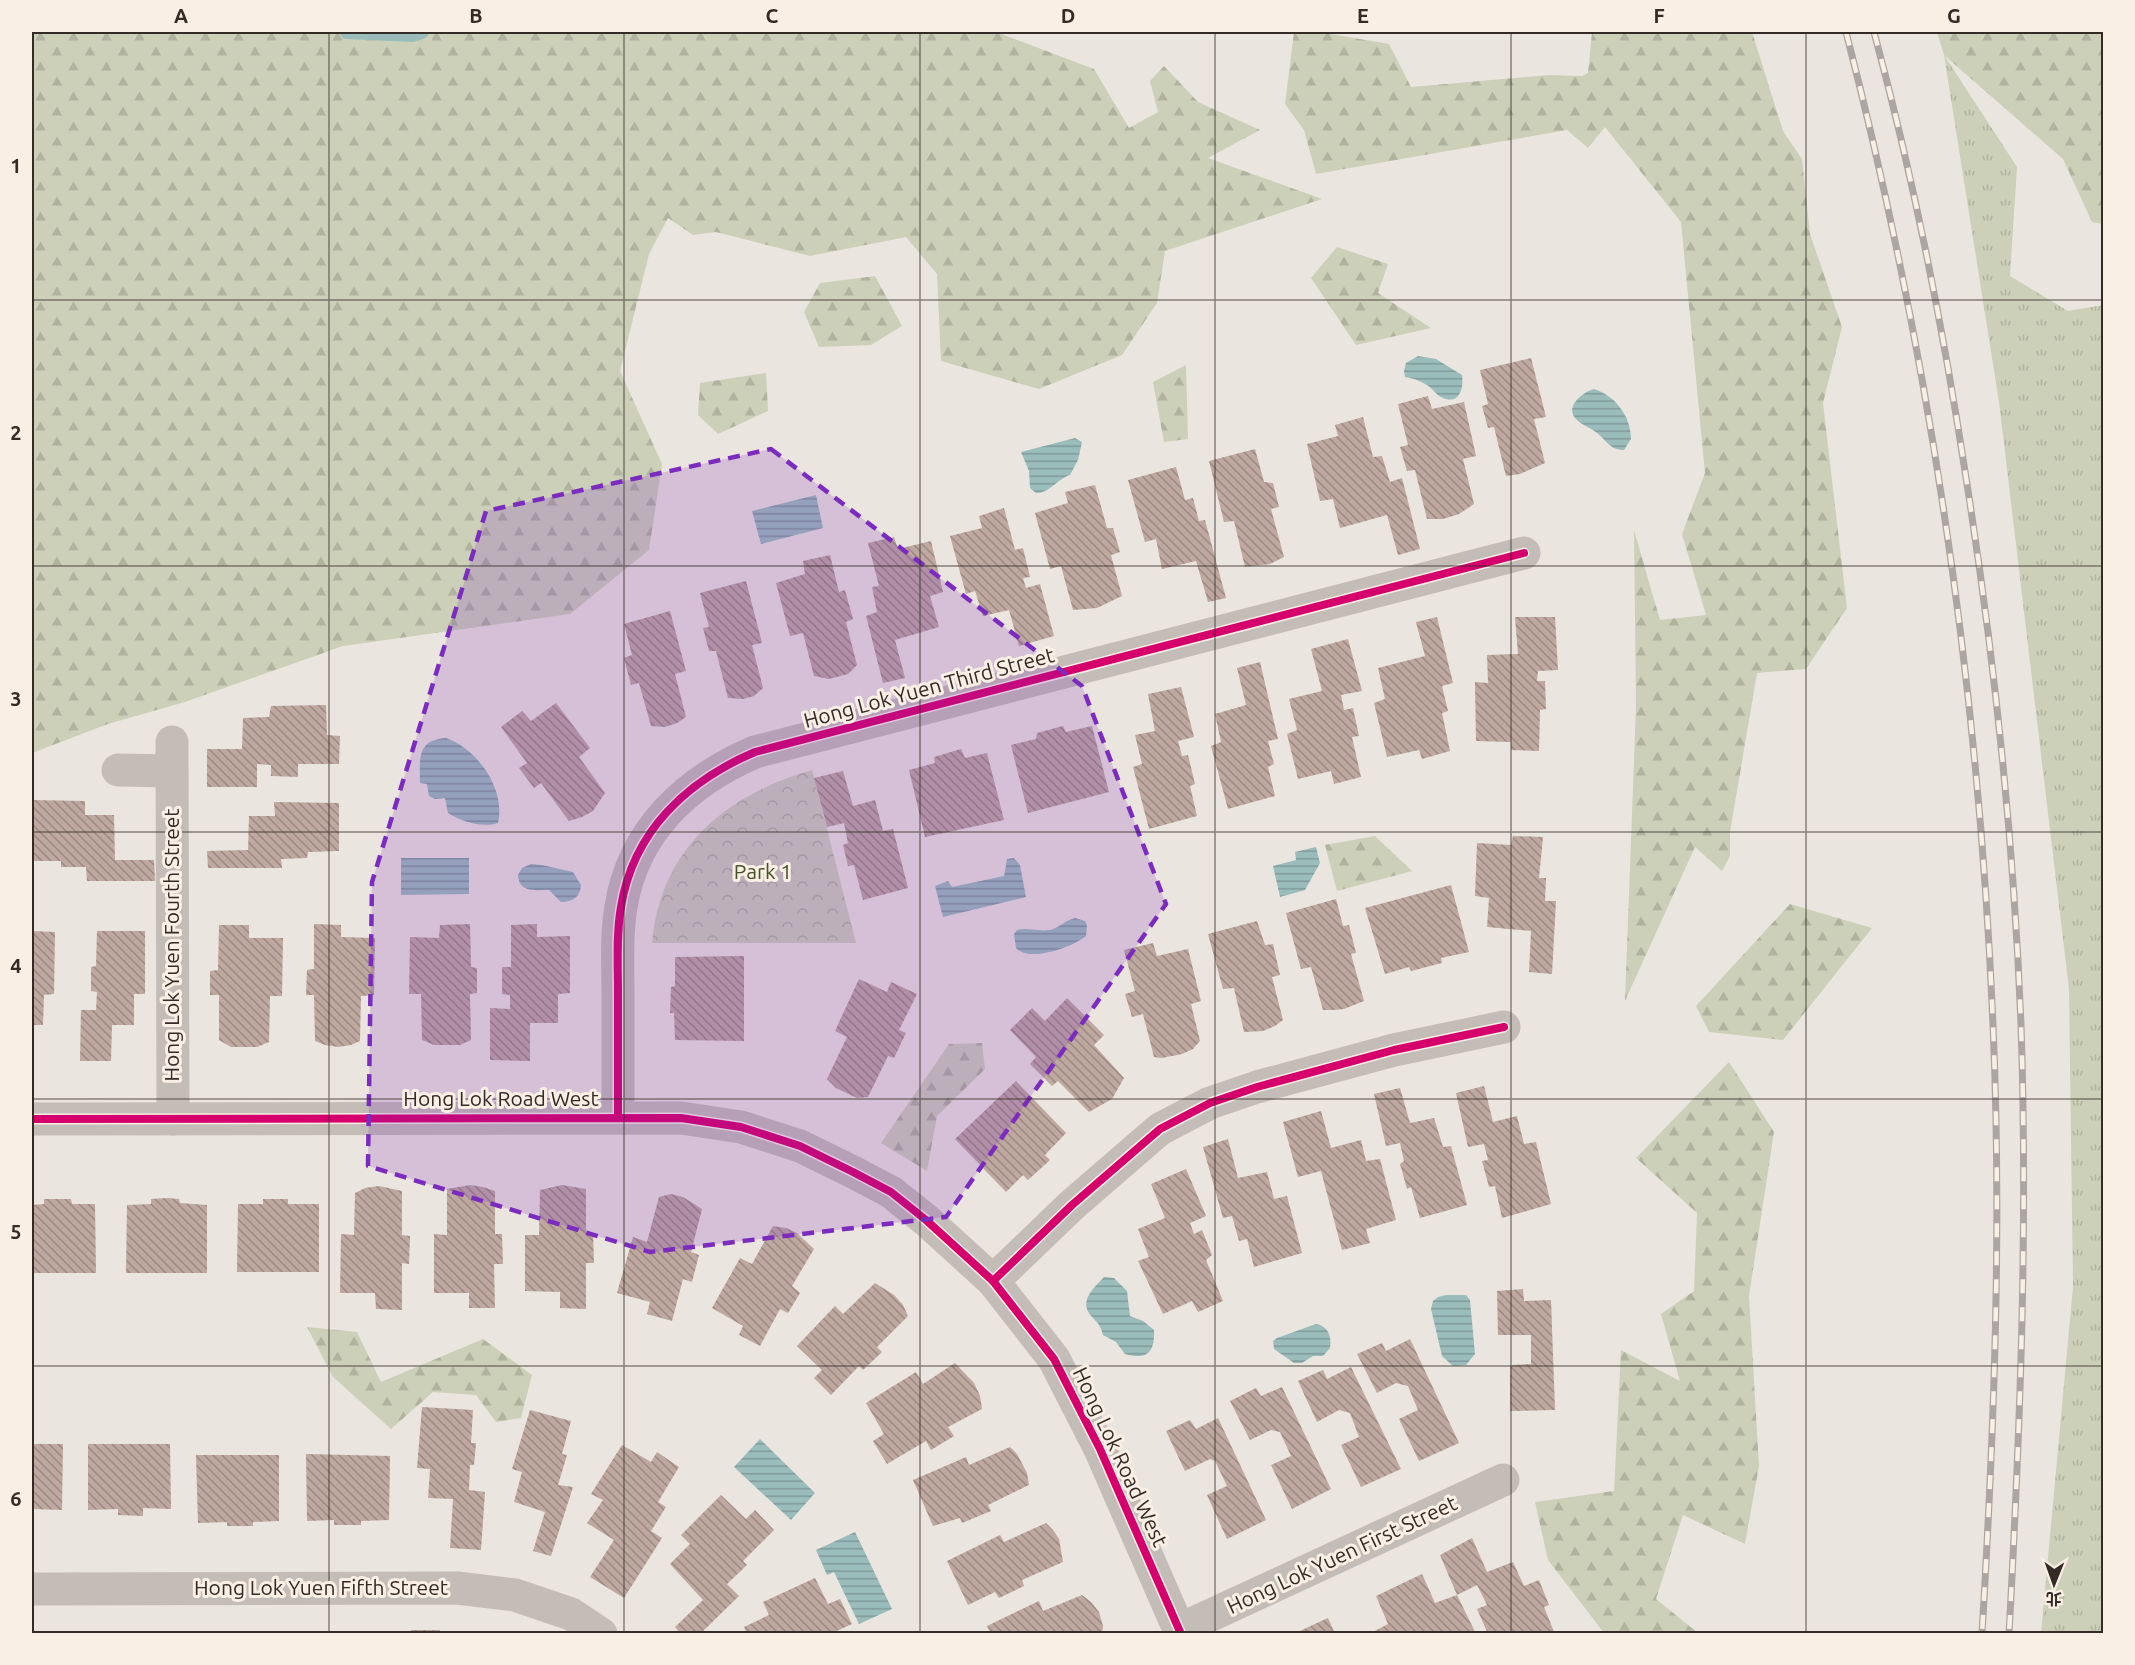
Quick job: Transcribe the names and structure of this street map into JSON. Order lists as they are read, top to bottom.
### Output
{
  "streets": {
    "street": [
      "Hong Lok Yuen Third Street",
      "Hong Lok Yuen Fourth Street",
      "Hong Lok Road West",
      "Hong Lok Yuen First Street",
      "Hong Lok Yuen Fifth Street"
    ]
  },
  "crossings": [
    ["Hong Lok Yuen Third Street", "Hong Lok Road West"],
    ["Hong Lok Yuen Fourth Street", "Hong Lok Road West"],
    ["Hong Lok Road West", "Hong Lok Yuen First Street"]
  ],
  "parks": ["Park 1"],
  "north": "bottom",
  "grid": {
    "columns": [
      "A",
      "B",
      "C",
      "D",
      "E",
      "F",
      "G"
    ],
    "rows": [
      "1",
      "2",
      "3",
      "4",
      "5",
      "6"
    ]
  }
}
